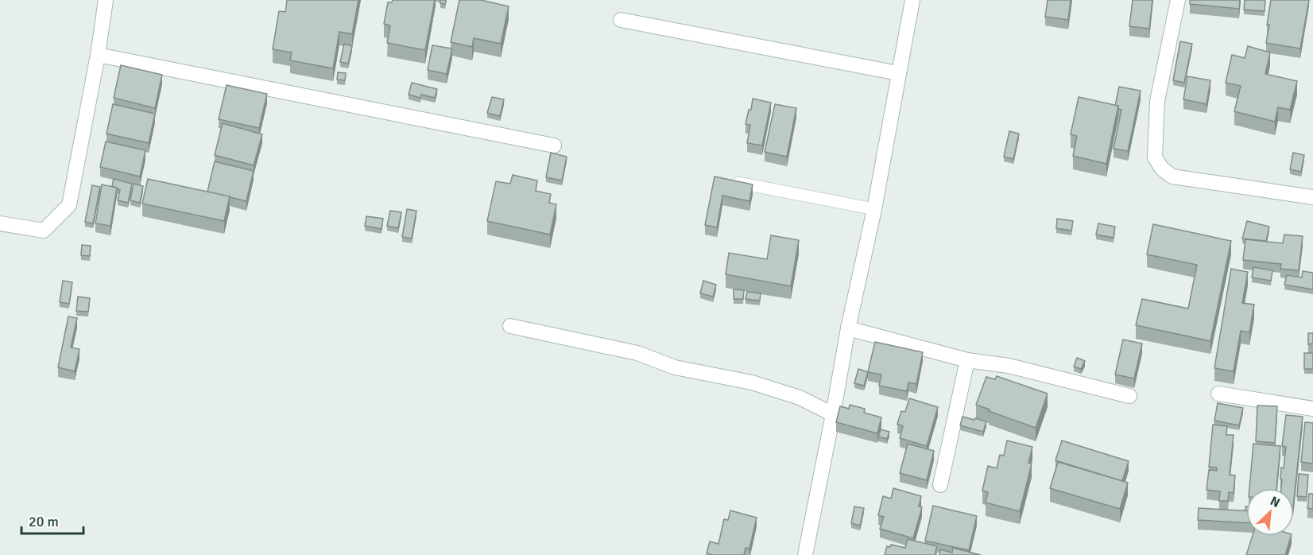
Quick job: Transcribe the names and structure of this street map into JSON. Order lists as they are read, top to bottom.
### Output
{
  "scale_bar": "20 m",
  "north": "top right"
}
